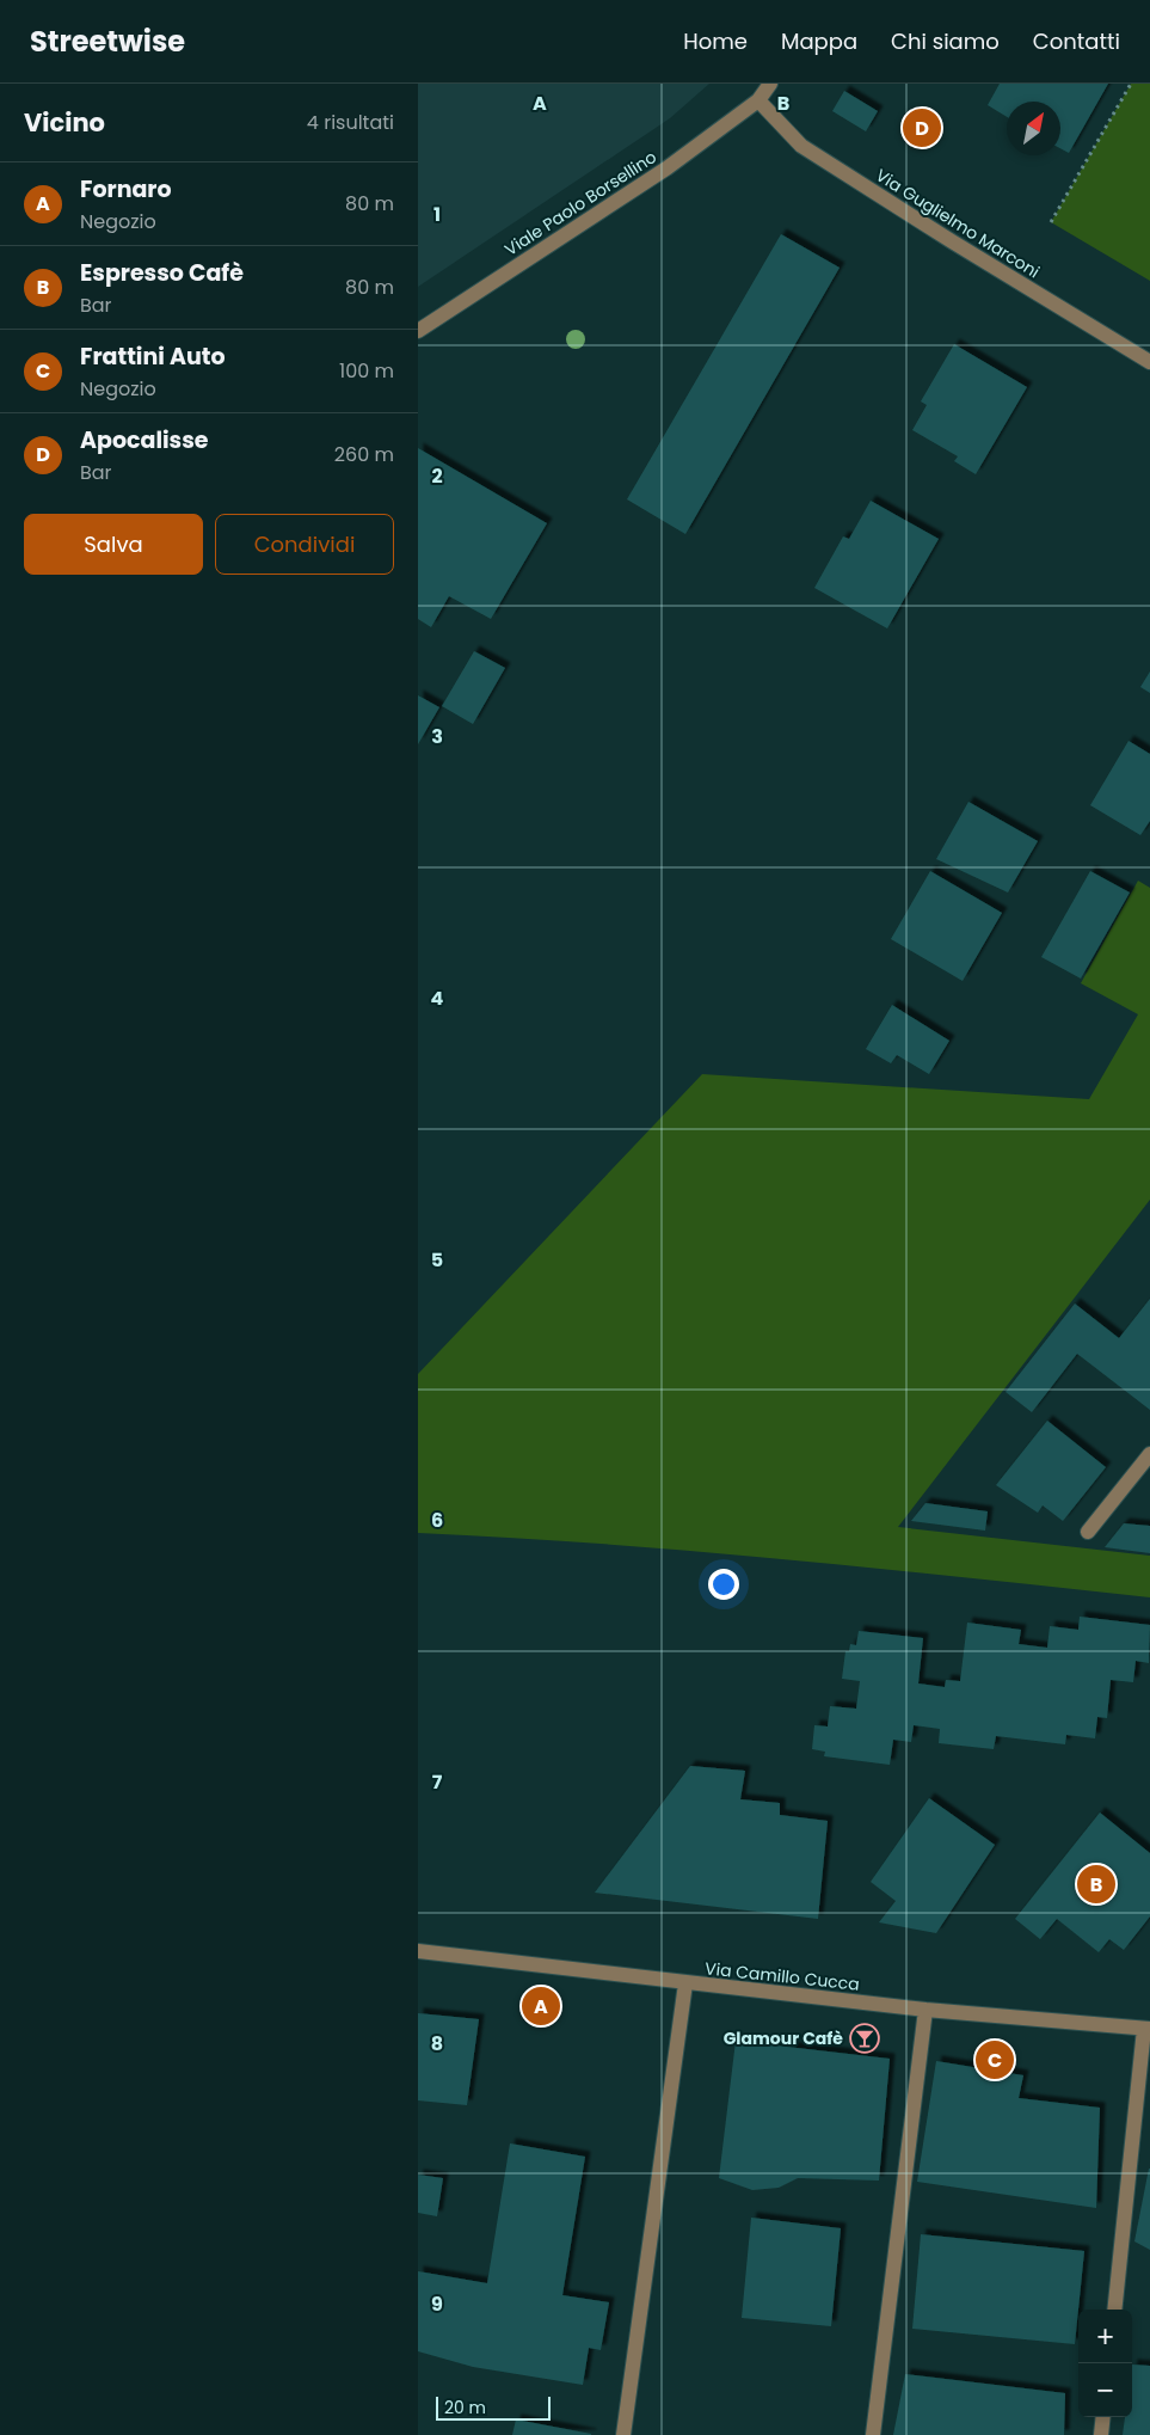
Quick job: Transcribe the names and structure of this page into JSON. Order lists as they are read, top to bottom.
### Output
{
  "streets": {
    "street": ["Viale Paolo Borsellino", "Via Guglielmo Marconi", "Via Camillo Cucca"]
  },
  "crossings": [
    ["Viale Paolo Borsellino", "Via Guglielmo Marconi"]
  ],
  "places": {
    "bar": ["Glamour Cafè"]
  },
  "scale_bar": "20 m",
  "north": "top right",
  "page": {
    "header": "Streetwise",
    "nav": [
      "Home",
      "Mappa",
      "Chi siamo",
      "Contatti"
    ],
    "heading": ["Vicino", "4 risultati"],
    "pins": [
      "D",
      "B",
      "A",
      "C"
    ],
    "list": [
      {
        "mark": "A",
        "name": "Fornaro",
        "note": "Negozio",
        "value": "80 m"
      },
      {
        "mark": "B",
        "name": "Espresso Cafè",
        "note": "Bar",
        "value": "80 m"
      },
      {
        "mark": "C",
        "name": "Frattini Auto",
        "note": "Negozio",
        "value": "100 m"
      },
      {
        "mark": "D",
        "name": "Apocalisse",
        "note": "Bar",
        "value": "260 m"
      }
    ],
    "buttons": ["Salva", "Condividi"],
    "map_buttons": ["+", "−"],
    "scale": "20 m"
  },
  "grid": {
    "columns": ["A", "B"],
    "rows": [
      "1",
      "2",
      "3",
      "4",
      "5",
      "6",
      "7",
      "8",
      "9"
    ]
  }
}
